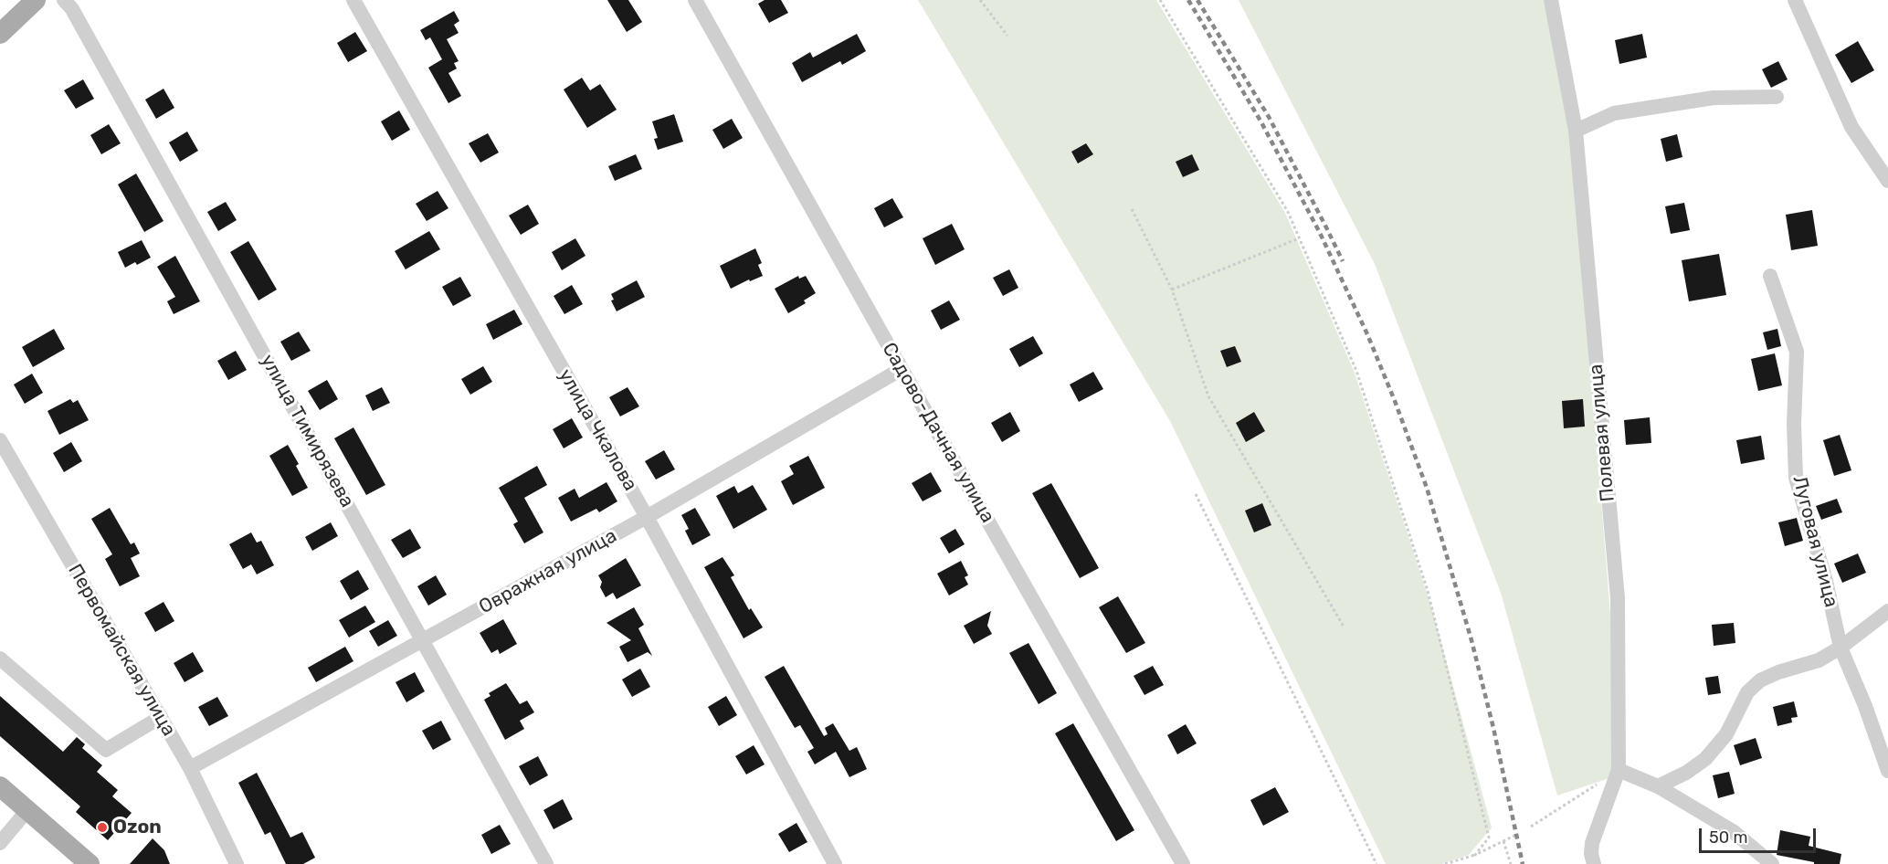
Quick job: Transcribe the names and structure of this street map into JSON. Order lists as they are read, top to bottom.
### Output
{
  "streets": {
    "street": [
      "улица Чкалова",
      "улица Тимирязева",
      "Садово-Дачная улица",
      "Полевая улица",
      "Луговая улица",
      "Овражная улица",
      "Первомайская улица"
    ]
  },
  "crossings": [
    ["улица Чкалова", "Овражная улица"],
    ["улица Тимирязева", "Овражная улица"],
    ["Садово-Дачная улица", "Овражная улица"],
    ["Овражная улица", "Первомайская улица"]
  ],
  "places": ["Ozon"],
  "scale_bar": "50 m"
}
